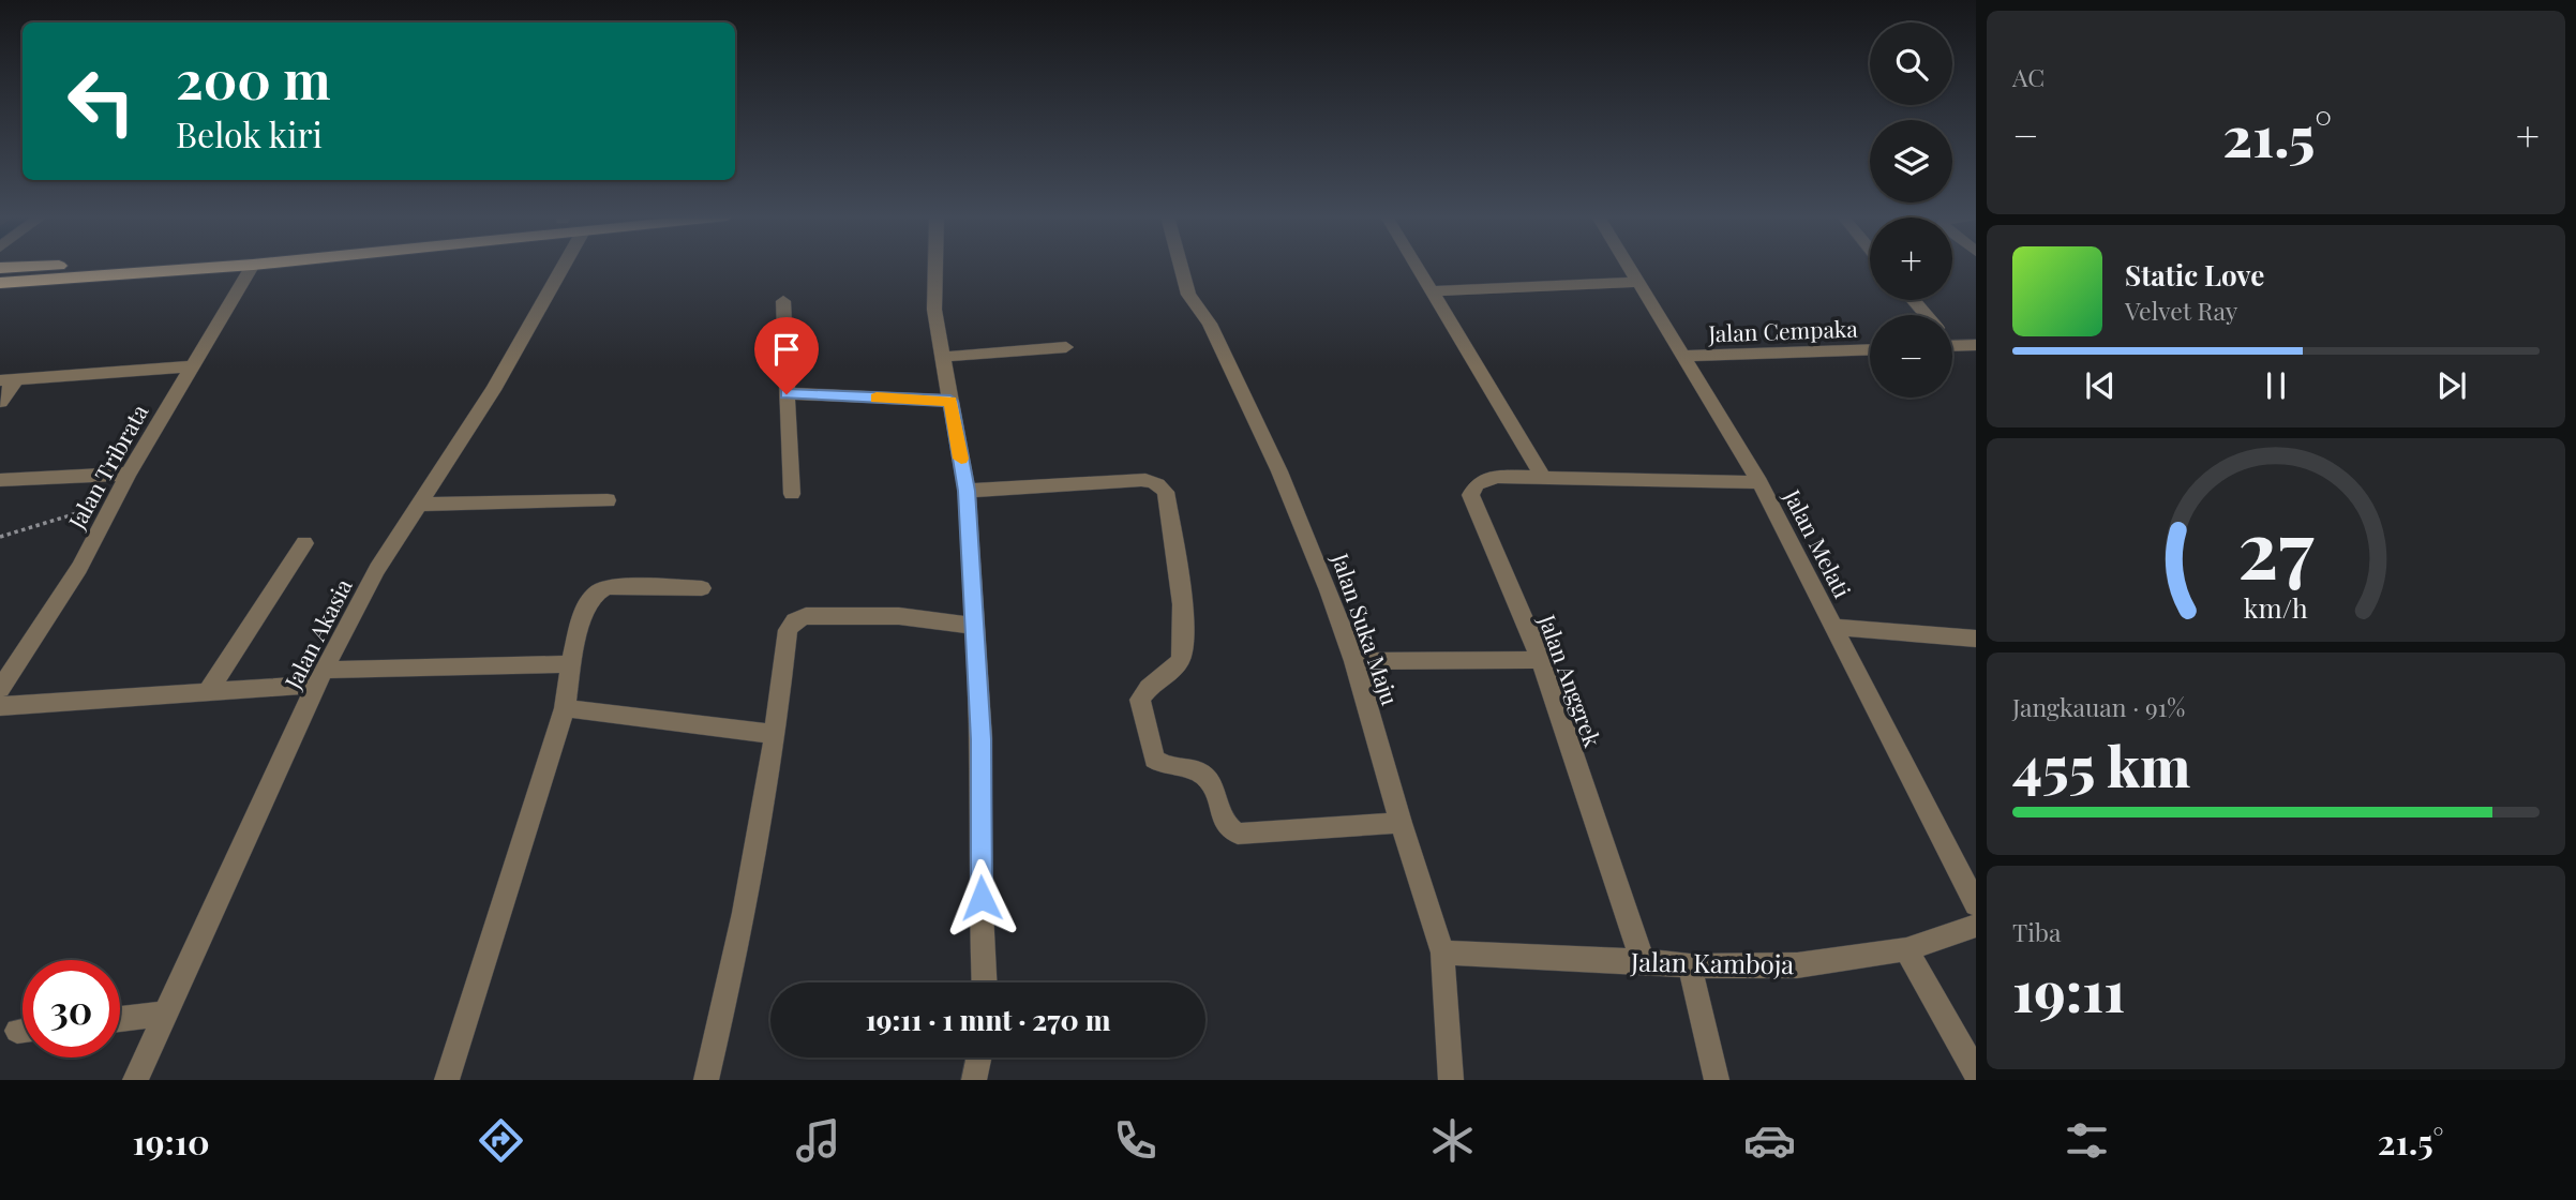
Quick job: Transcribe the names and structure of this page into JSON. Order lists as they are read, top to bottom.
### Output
{
  "streets": {
    "street": [
      "Jalan Cempaka",
      "Jalan Tribrata",
      "Jalan Melati",
      "Jalan Suka Maju",
      "Jalan Akasia",
      "Jalan Anggrek",
      "Jalan Kamboja"
    ]
  },
  "crossings": [
    ["Jalan Cempaka", "Jalan Melati"],
    ["Jalan Melati", "Jalan Anggrek"],
    ["Jalan Suka Maju", "Jalan Kamboja"],
    ["Jalan Anggrek", "Jalan Kamboja"]
  ],
  "page": {
    "tile": [
      "AC",
      ["Jangkauan · 91%", "455 km"],
      ["Tiba", "19:11"]
    ],
    "map_buttons": ["+", "−"],
    "turn": ["200 m", "Belok kiri"],
    "heat": ["−", "21.5°", "+"],
    "song": ["Static Love", "Velvet Ray"],
    "limit": "30",
    "trip": "19:11 · 1 mnt · 270 m",
    "tabs": ["19:10", "21.5°"],
    "gauge": ["27", "km/h"]
  }
}
